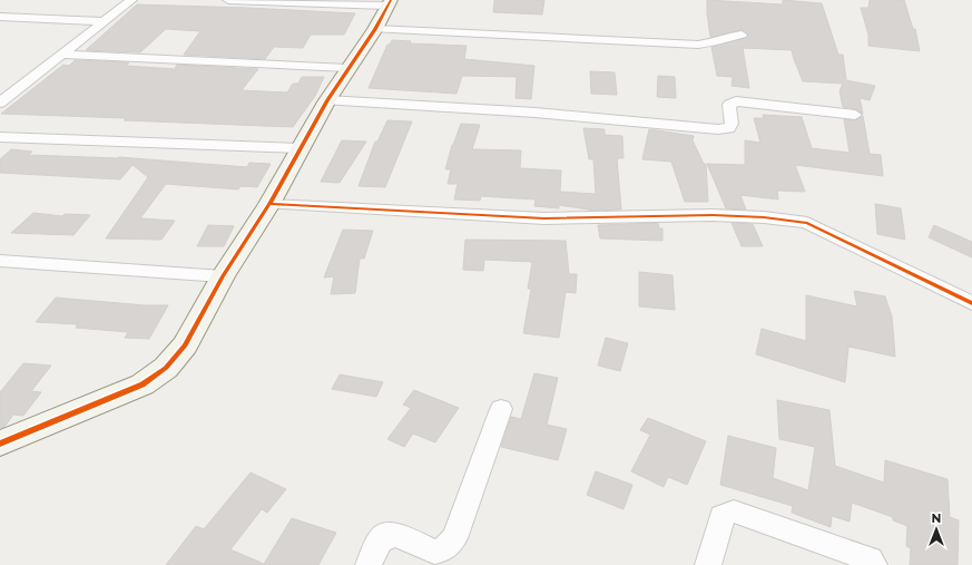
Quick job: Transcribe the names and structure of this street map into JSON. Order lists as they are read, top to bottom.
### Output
{
  "north": "top"
}
